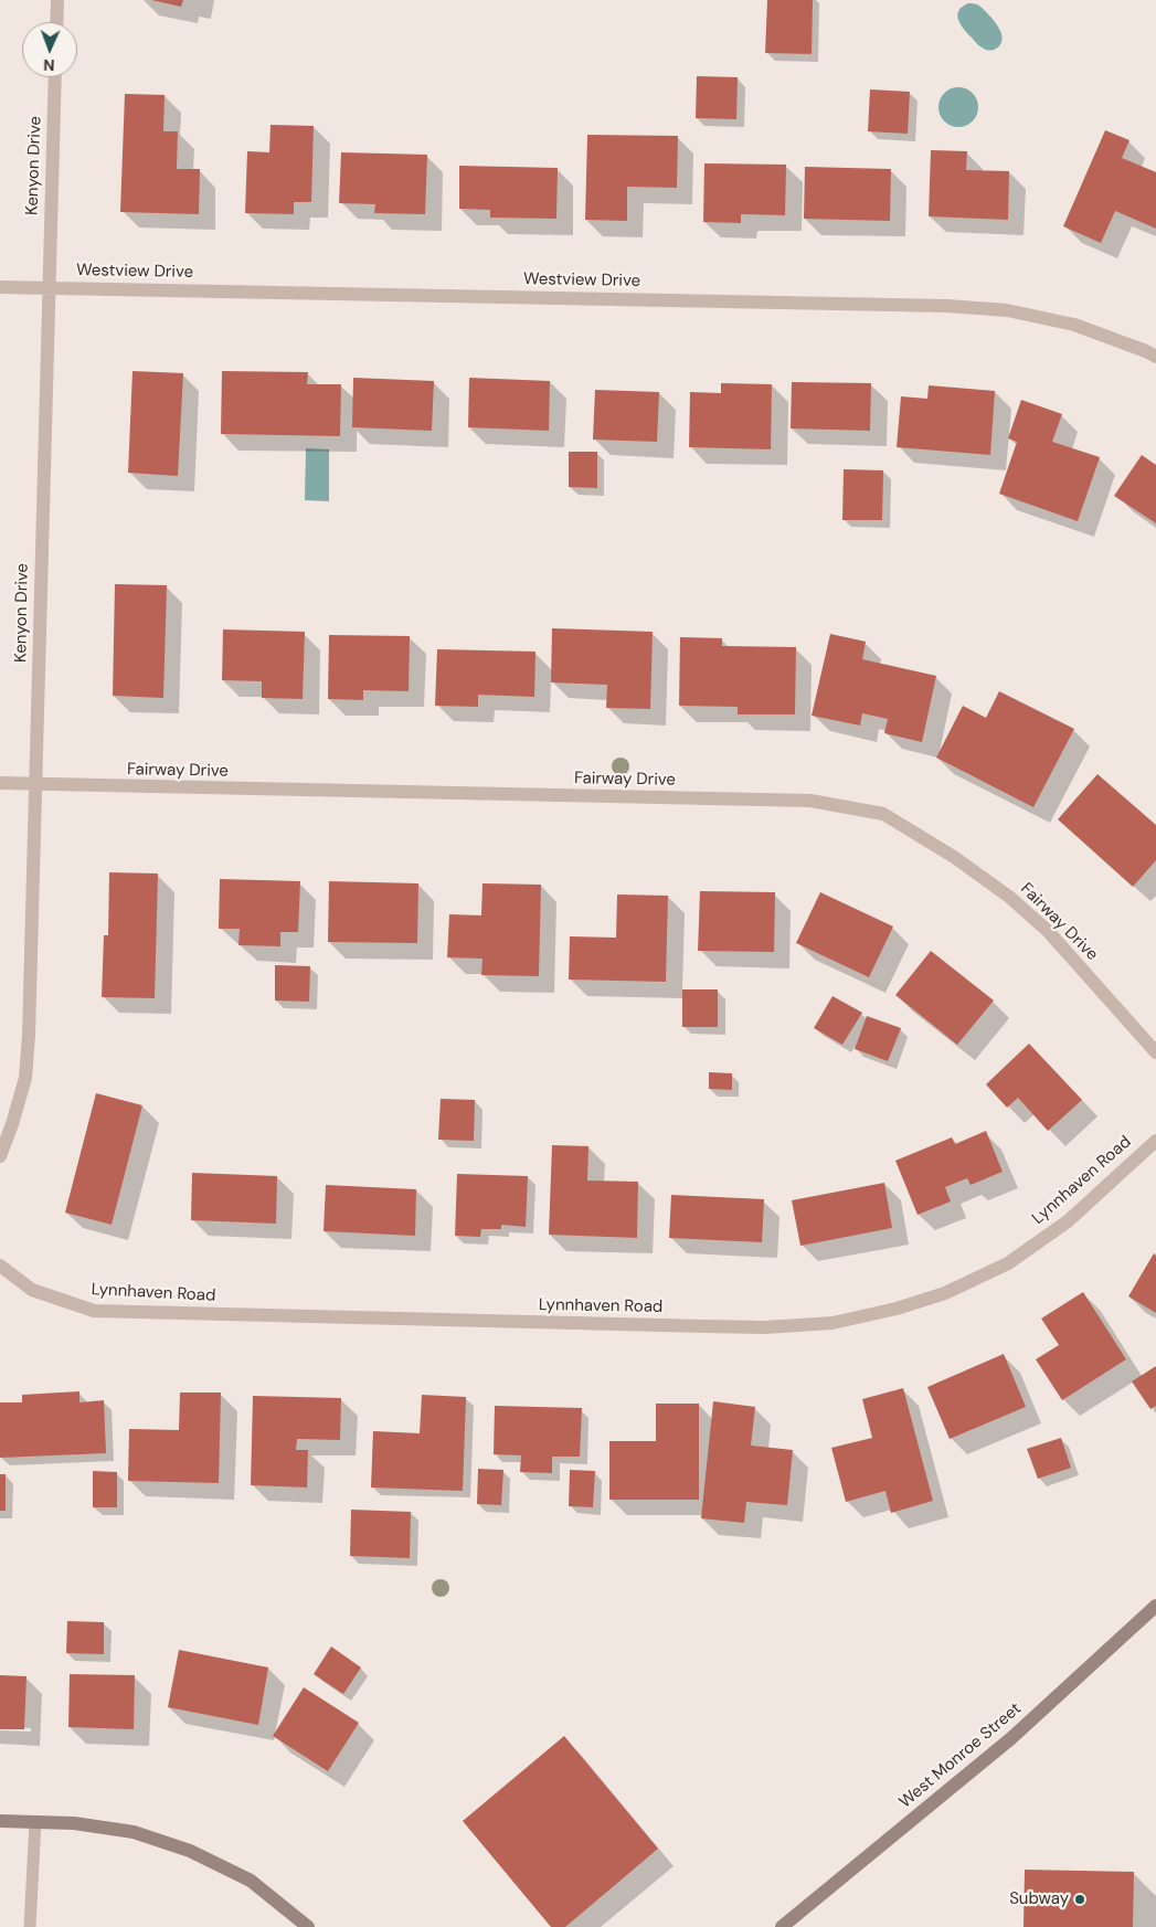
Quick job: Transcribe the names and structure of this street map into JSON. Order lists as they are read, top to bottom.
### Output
{
  "streets": {
    "street": [
      "Kenyon Drive",
      "Westview Drive",
      "Fairway Drive",
      "Lynnhaven Road",
      "West Monroe Street"
    ]
  },
  "crossings": [
    ["Kenyon Drive", "Westview Drive"],
    ["Kenyon Drive", "Fairway Drive"]
  ],
  "places": ["Subway"],
  "north": "bottom"
}
